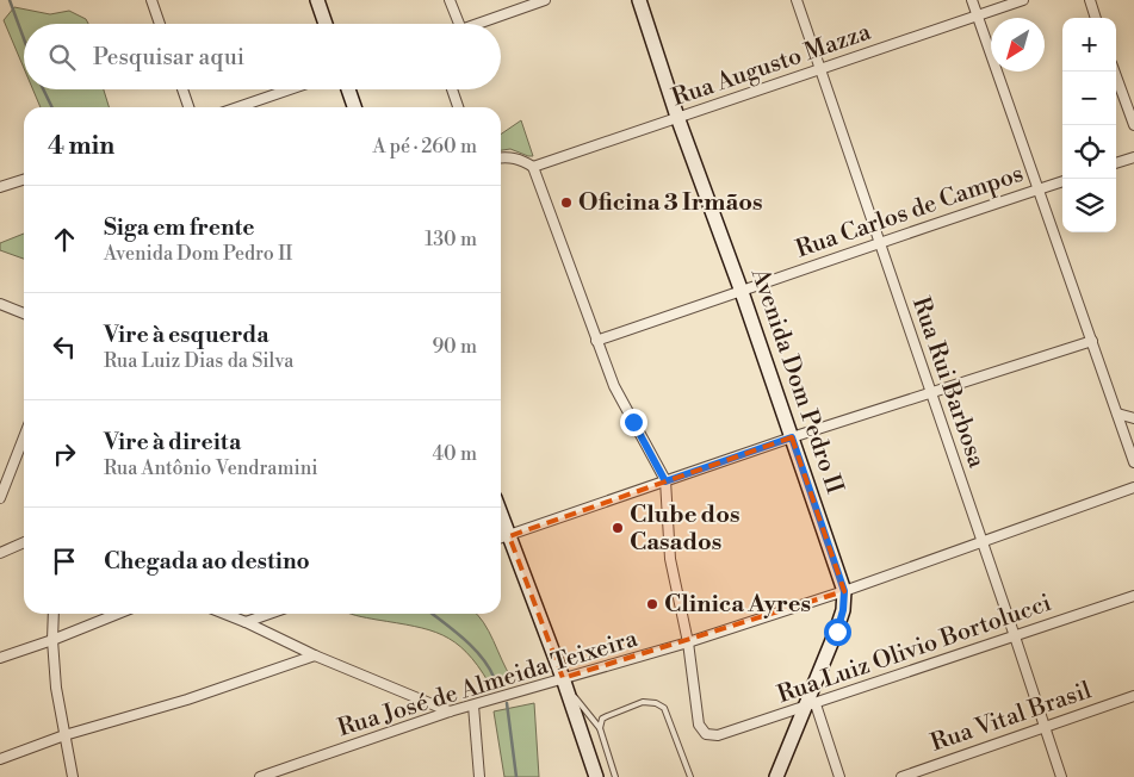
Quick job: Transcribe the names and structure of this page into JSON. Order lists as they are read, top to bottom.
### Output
{
  "streets": {
    "main road": ["Avenida Dom Pedro II"],
    "street": [
      "Rua Augusto Mazza",
      "Rua Carlos de Campos",
      "Rua Rui Barbosa",
      "Rua Luiz Olivio Bortolucci",
      "Rua José de Almeida Teixeira",
      "Rua Vital Brasil"
    ]
  },
  "crossings": [
    ["Rua Augusto Mazza", "Avenida Dom Pedro II"],
    ["Rua Augusto Mazza", "Rua Rui Barbosa"],
    ["Rua Carlos de Campos", "Avenida Dom Pedro II"],
    ["Rua Carlos de Campos", "Rua Rui Barbosa"],
    ["Avenida Dom Pedro II", "Rua Luiz Olivio Bortolucci"],
    ["Avenida Dom Pedro II", "Rua José de Almeida Teixeira"],
    ["Rua Rui Barbosa", "Rua Luiz Olivio Bortolucci"],
    ["Rua Rui Barbosa", "Rua José de Almeida Teixeira"],
    ["Rua Rui Barbosa", "Rua Vital Brasil"],
    ["Rua Luiz Olivio Bortolucci", "Rua José de Almeida Teixeira"]
  ],
  "places": ["Oficina 3 Irmãos", "Clube dos Casados", "Clinica Ayres"],
  "north": "bottom left",
  "page": {
    "map_buttons": ["+", "−"],
    "search": "Pesquisar aqui",
    "heading": ["4 min", "A pé · 260 m"],
    "list": [
      ["Siga em frente", "Avenida Dom Pedro II", "130 m"],
      ["Vire à esquerda", "Rua Luiz Dias da Silva", "90 m"],
      ["Vire à direita", "Rua Antônio Vendramini", "40 m"],
      "Chegada ao destino"
    ]
  }
}
